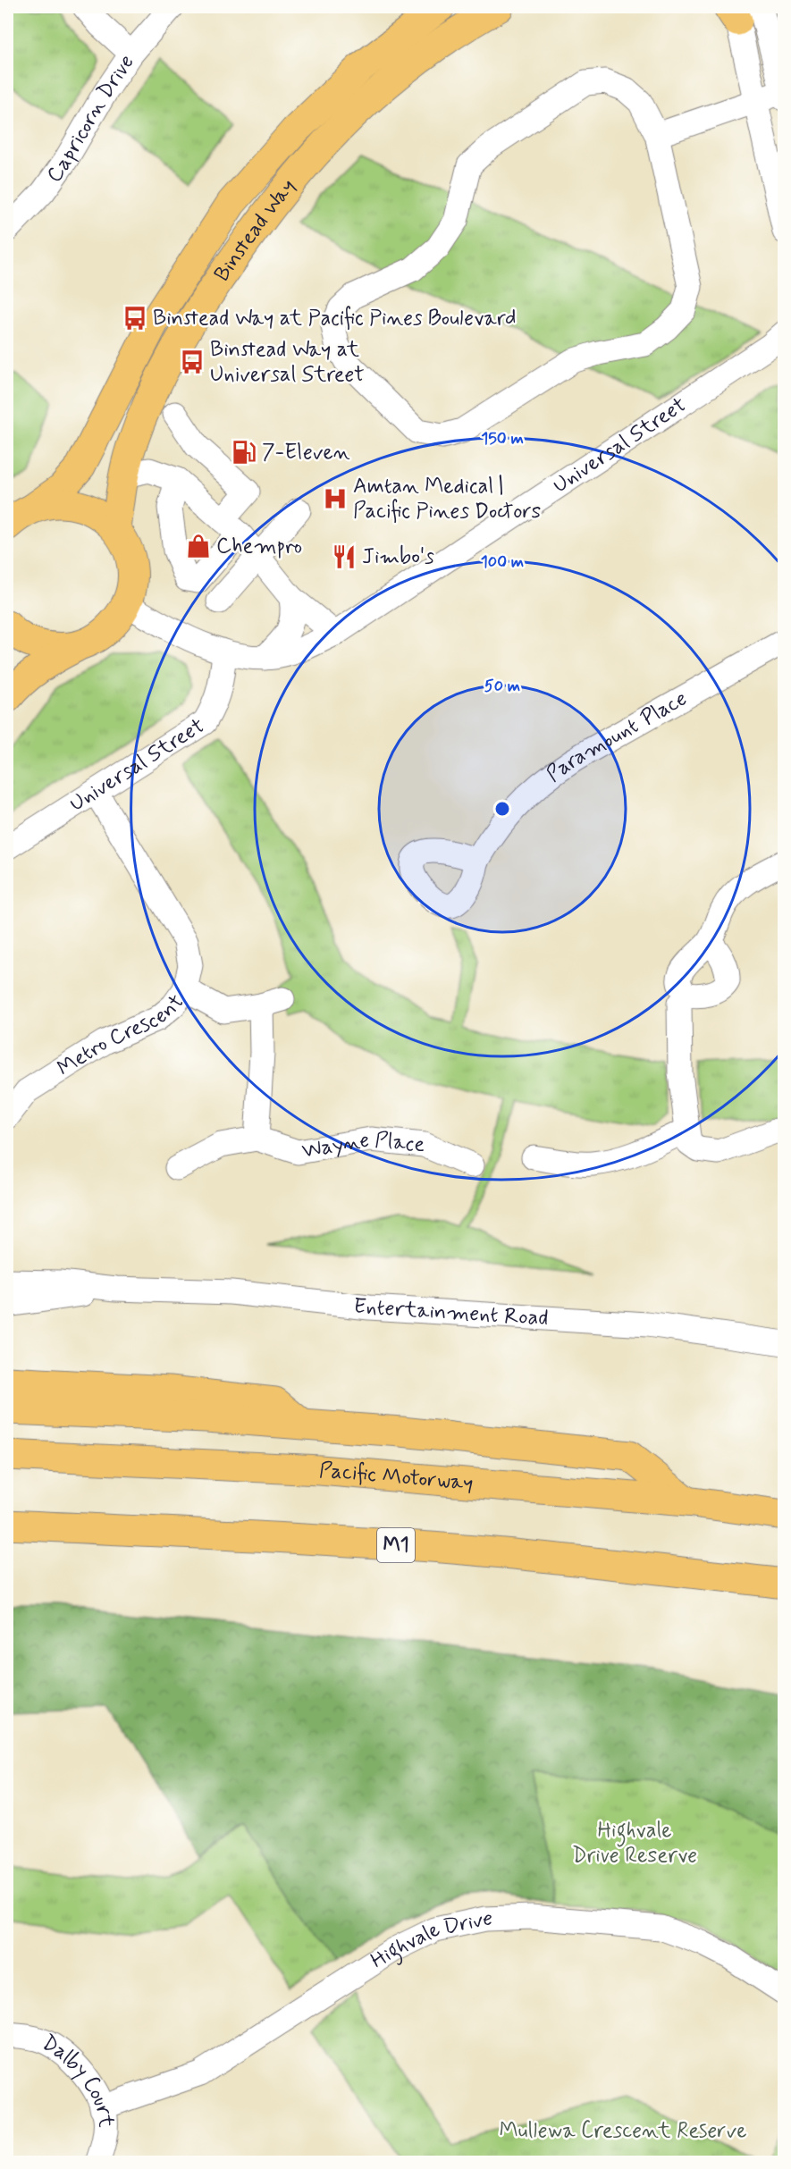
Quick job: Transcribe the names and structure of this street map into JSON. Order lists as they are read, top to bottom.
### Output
{
  "streets": {
    "main road": ["Binstead Way", "Pacific Motorway", "M1"],
    "street": [
      "Capricorn Drive",
      "Universal Street",
      "Paramount Place",
      "Metro Crescent",
      "Wayne Place",
      "Entertainment Road",
      "Highvale Drive",
      "Dalby Court"
    ]
  },
  "crossings": [
    ["Universal Street", "Metro Crescent"],
    ["Highvale Drive", "Dalby Court"]
  ],
  "parks": ["Highvale Drive Reserve", "Mullewa Crescent Reserve"],
  "places": {
    "bus stop": ["Binstead Way at Pacific Pines Boulevard", "Binstead Way at Universal Street"],
    "fuel station": ["7-Eleven"],
    "hospital": ["Amtan Medical | Pacific Pines Doctors"],
    "shop": ["Chempro"],
    "restaurant": ["Jimbo's"]
  },
  "rings": ["150 m", "100 m", "50 m"]
}
